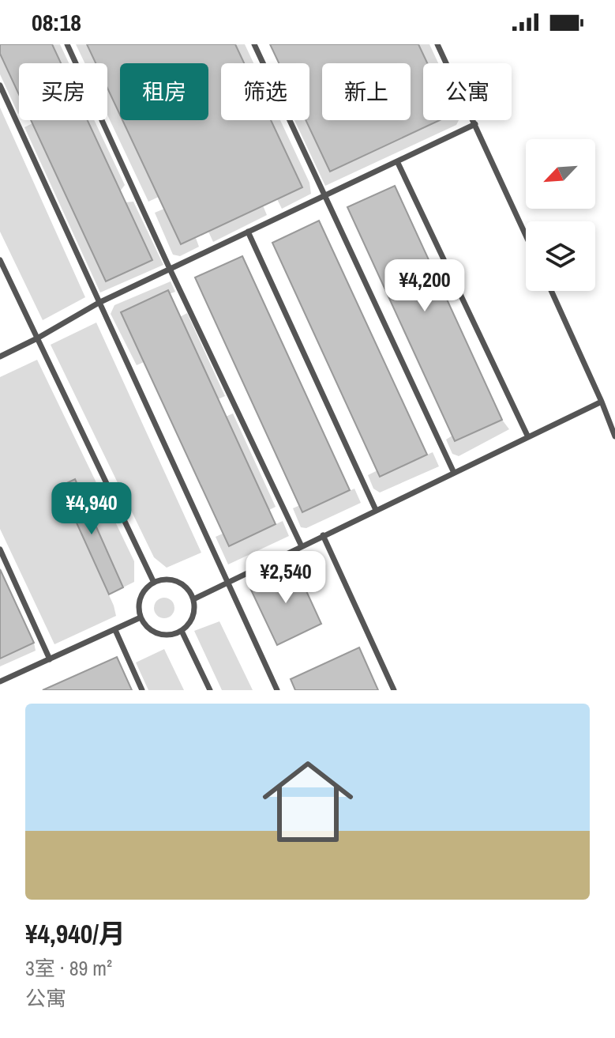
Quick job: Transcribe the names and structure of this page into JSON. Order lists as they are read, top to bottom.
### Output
{
  "north": "bottom left",
  "page": {
    "status": "08:18",
    "chip": [
      "买房",
      "租房",
      "筛选",
      "新上",
      "公寓"
    ],
    "price": ["¥4,200", "¥4,940", "¥2,540"],
    "list": [
      {
        "name": "¥4,940/月",
        "note": "3室 · 89 m² · 公寓"
      }
    ]
  }
}
